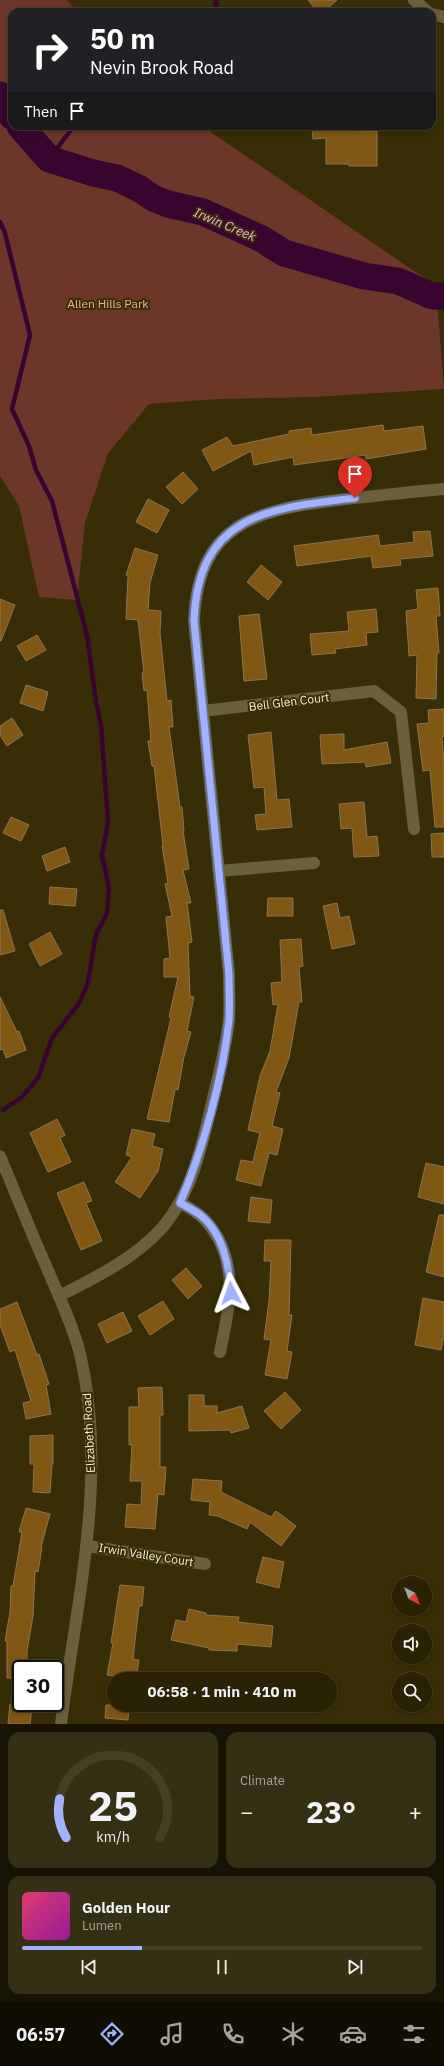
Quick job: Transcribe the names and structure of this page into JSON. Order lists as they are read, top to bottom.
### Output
{
  "streets": {
    "street": ["Bell Glen Court", "Elizabeth Road", "Irwin Valley Court"]
  },
  "crossings": [
    ["Elizabeth Road", "Irwin Valley Court"]
  ],
  "water": ["Irwin Creek"],
  "parks": ["Allen Hills Park"],
  "north": "bottom right",
  "page": {
    "turn": ["50 m", "Nevin Brook Road"],
    "then": "Then",
    "limit": "30",
    "trip": "06:58 · 1 min · 410 m",
    "tile": "Climate",
    "heat": ["−", "23°", "+"],
    "song": ["Golden Hour", "Lumen"],
    "tabs": "06:57",
    "gauge": ["25", "km/h"]
  }
}
